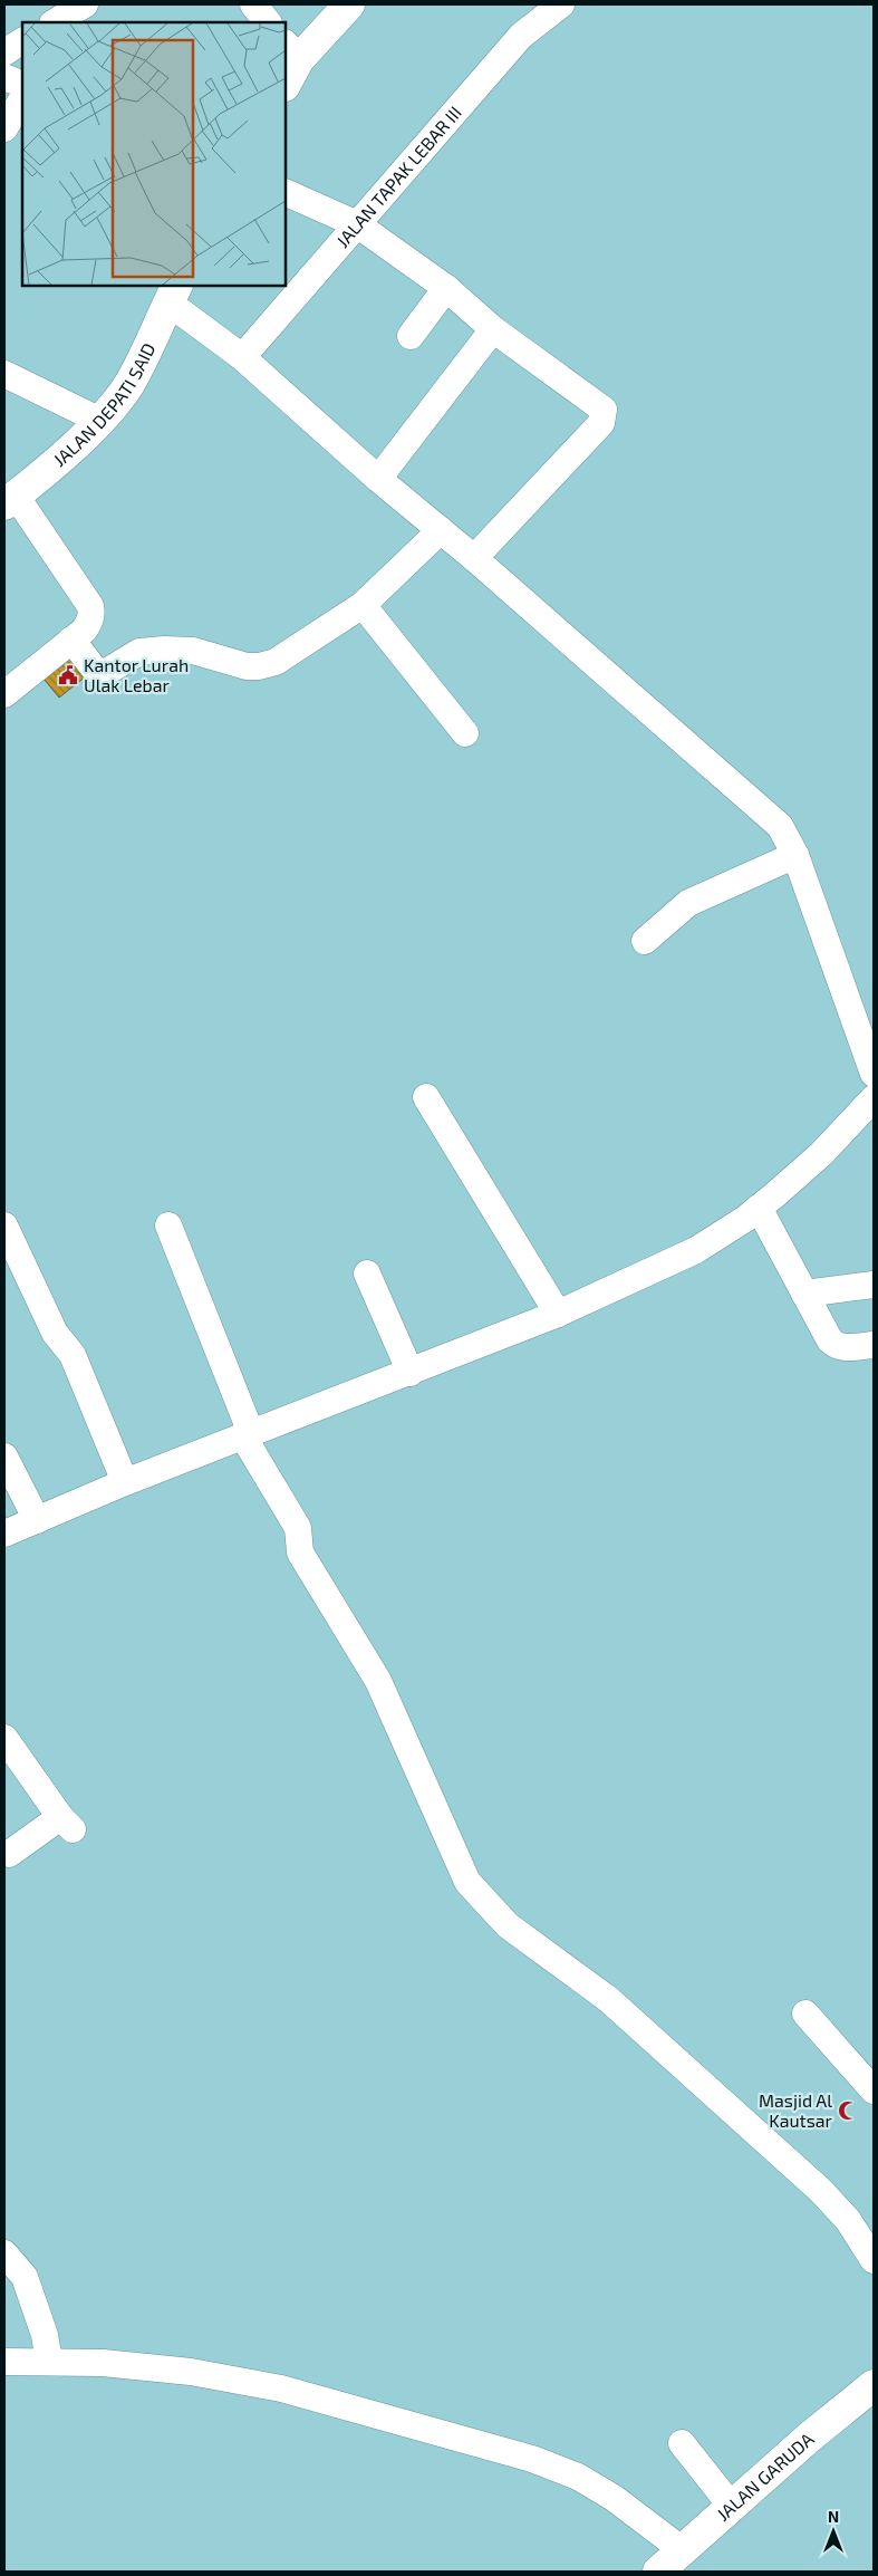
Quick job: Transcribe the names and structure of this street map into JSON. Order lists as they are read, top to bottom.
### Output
{
  "streets": {
    "main road": ["JALAN DEPATI SAID", "JALAN GARUDA"],
    "street": ["JALAN TAPAK LEBAR III"]
  },
  "places": {
    "public building": ["Kantor Lurah Ulak Lebar"],
    "mosque": ["Masjid Al Kautsar"]
  },
  "north": "top"
}
